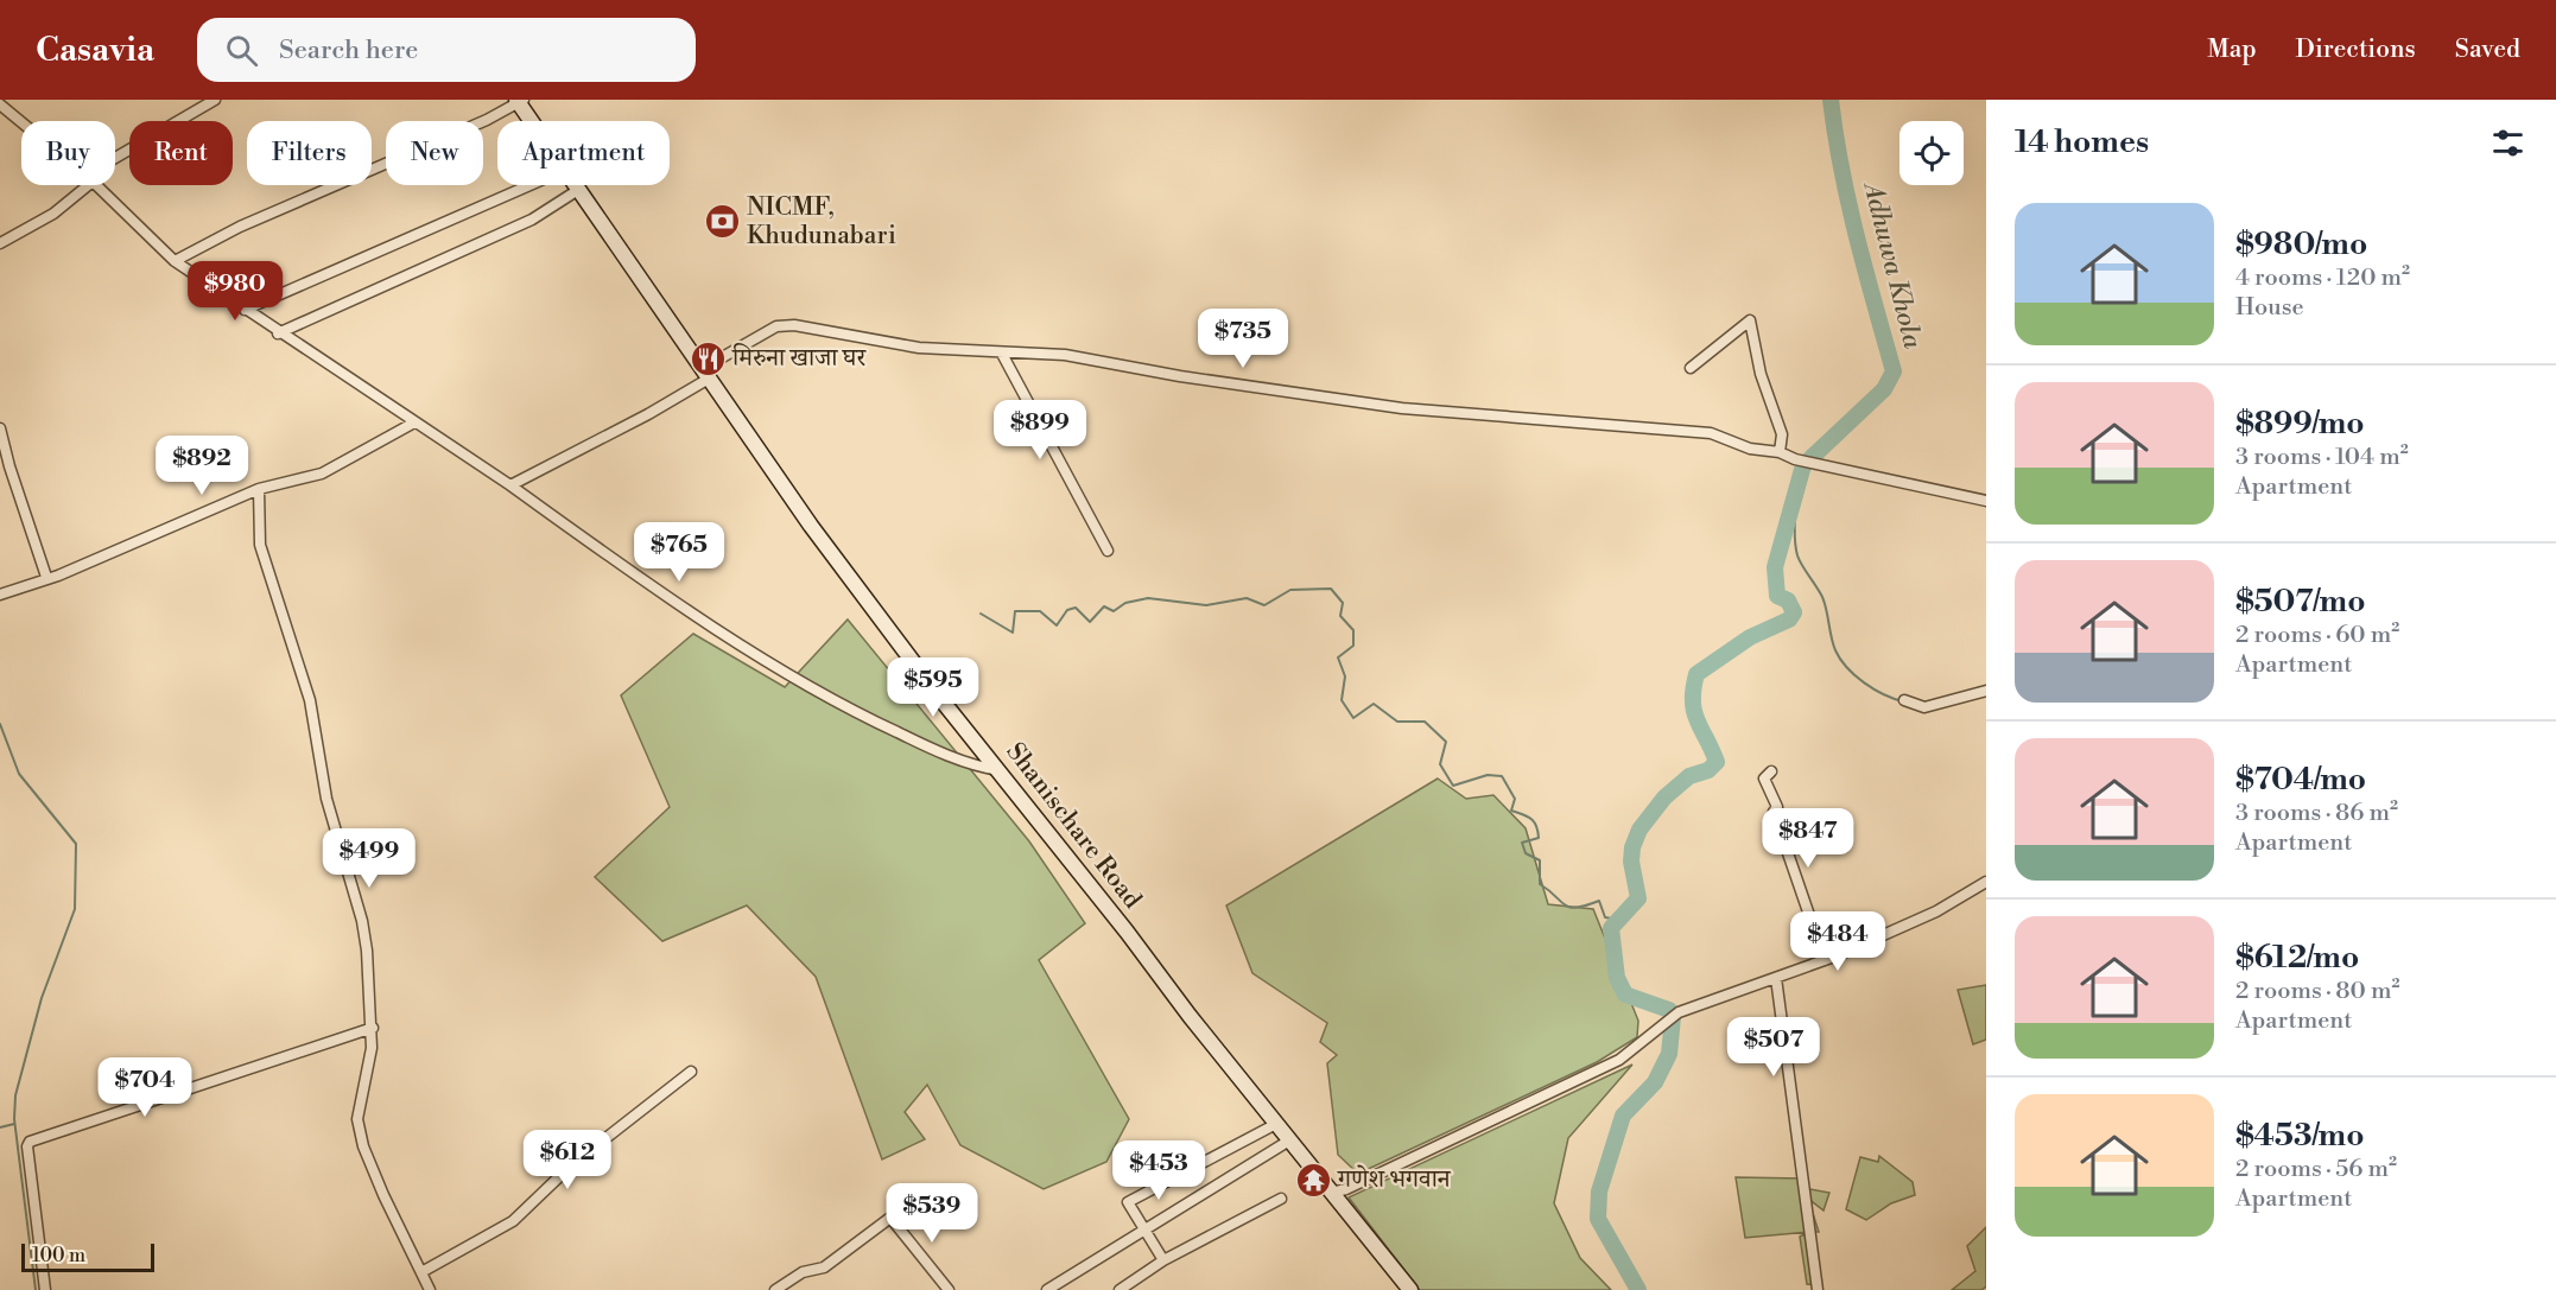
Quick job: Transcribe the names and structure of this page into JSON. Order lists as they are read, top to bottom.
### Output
{
  "streets": {
    "street": ["Shanischare Road"]
  },
  "water": ["Adhuwa Khola"],
  "places": {
    "bank": ["NICMF, Khudunabari"],
    "restaurant": ["मिरुना खाजा घर"],
    "temple": ["गणेश भगवान"]
  },
  "scale_bar": "100 m",
  "page": {
    "header": "Casavia",
    "search": "Search here",
    "nav": ["Map", "Directions", "Saved"],
    "heading": "14 homes",
    "chip": [
      "Buy",
      "Rent",
      "Filters",
      "New",
      "Apartment"
    ],
    "list": [
      {
        "name": "$980/mo",
        "note": "4 rooms · 120 m² · House"
      },
      {
        "name": "$899/mo",
        "note": "3 rooms · 104 m² · Apartment"
      },
      {
        "name": "$507/mo",
        "note": "2 rooms · 60 m² · Apartment"
      },
      {
        "name": "$704/mo",
        "note": "3 rooms · 86 m² · Apartment"
      },
      {
        "name": "$612/mo",
        "note": "2 rooms · 80 m² · Apartment"
      },
      {
        "name": "$453/mo",
        "note": "2 rooms · 56 m² · Apartment"
      }
    ],
    "price": [
      "$980",
      "$735",
      "$899",
      "$892",
      "$765",
      "$595",
      "$847",
      "$499",
      "$484",
      "$507",
      "$704",
      "$612",
      "$453",
      "$539"
    ],
    "scale": "100 m"
  }
}
